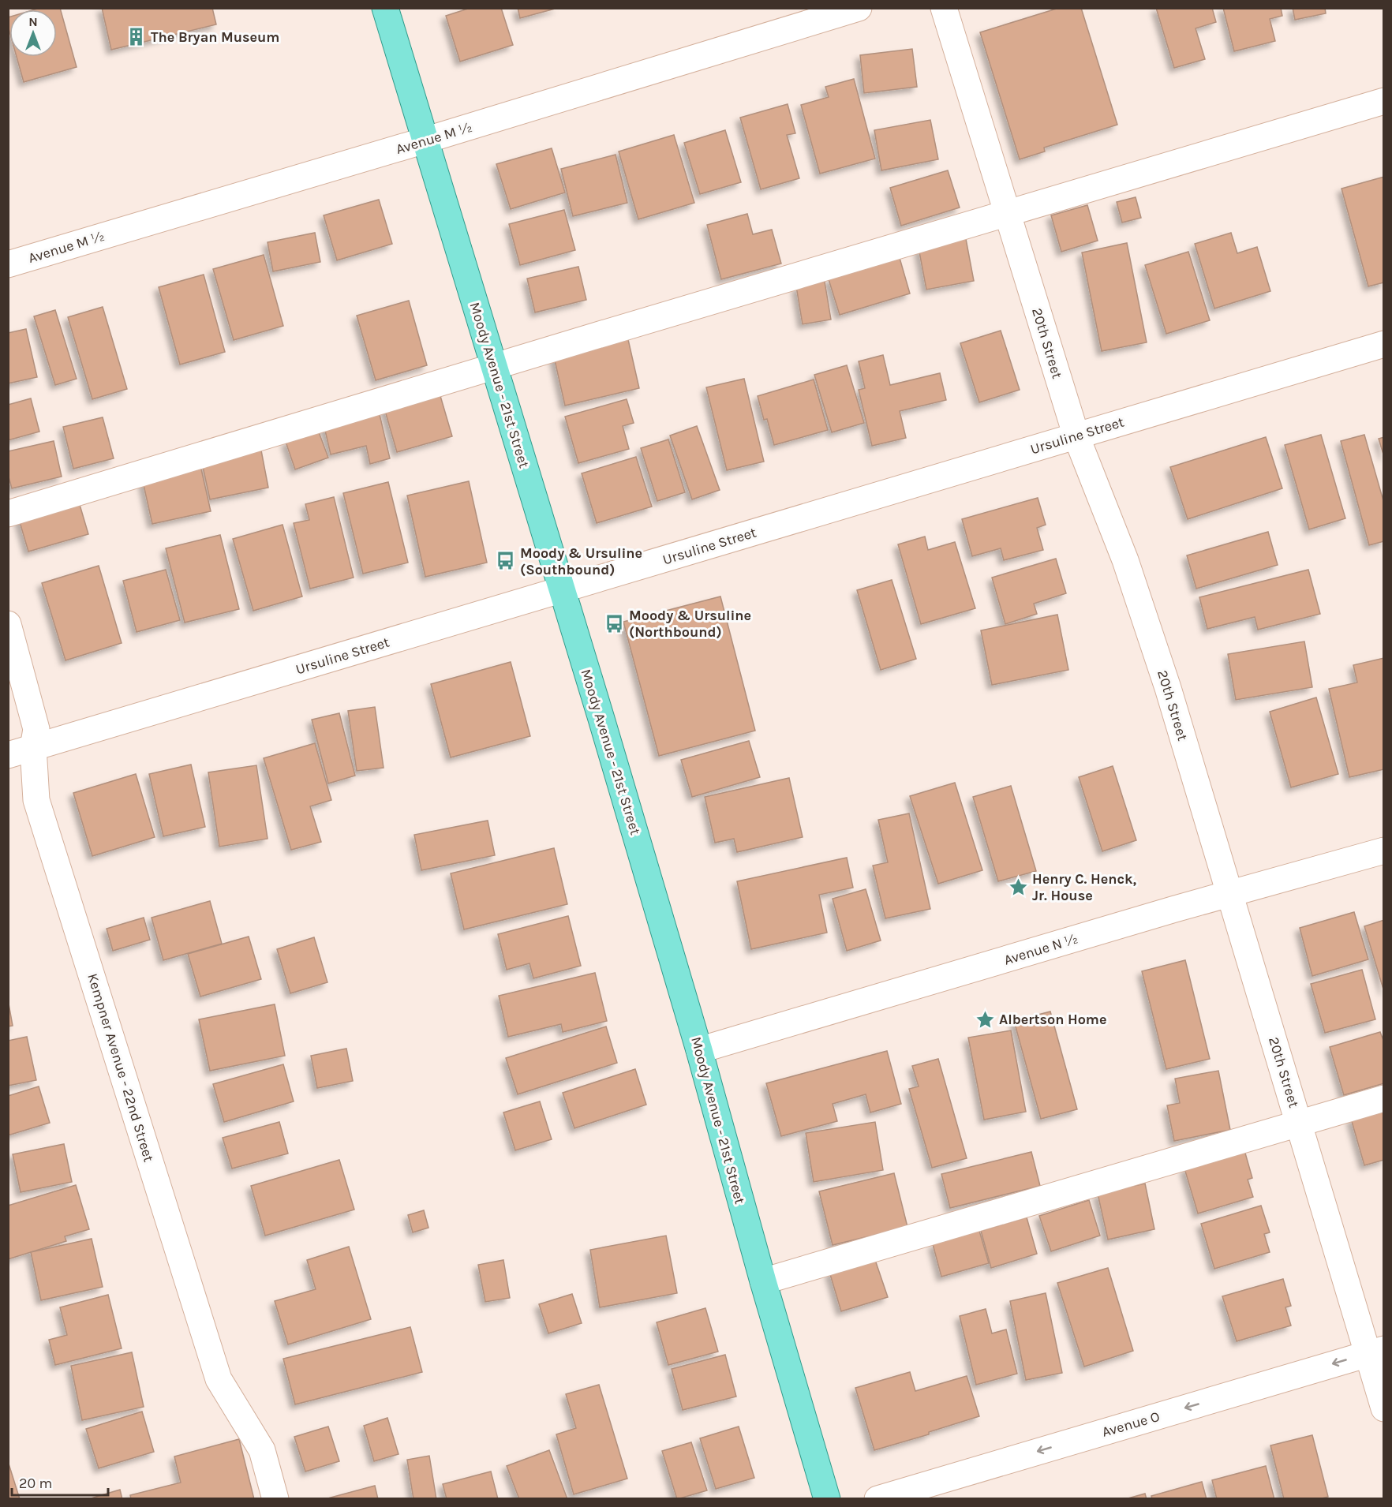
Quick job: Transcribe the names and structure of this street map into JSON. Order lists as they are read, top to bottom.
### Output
{
  "streets": {
    "main road": ["Moody Avenue - 21st Street"],
    "street": [
      "Avenue M ½",
      "20th Street",
      "Ursuline Street",
      "Avenue N ½",
      "Kempner Avenue - 22nd Street",
      "Avenue O"
    ]
  },
  "crossings": [
    ["Avenue M ½", "Moody Avenue - 21st Street"],
    ["20th Street", "Ursuline Street"],
    ["20th Street", "Avenue N ½"],
    ["20th Street", "Avenue O"],
    ["Moody Avenue - 21st Street", "Ursuline Street"],
    ["Moody Avenue - 21st Street", "Avenue N ½"],
    ["Ursuline Street", "Kempner Avenue - 22nd Street"]
  ],
  "one_way": ["Avenue O"],
  "places": {
    "building": ["The Bryan Museum"],
    "bus stop": ["Moody & Ursuline (Southbound)", "Moody & Ursuline (Northbound)"],
    "place": ["Henry C. Henck, Jr. House", "Albertson Home"]
  },
  "scale_bar": "20 m",
  "north": "top"
}
